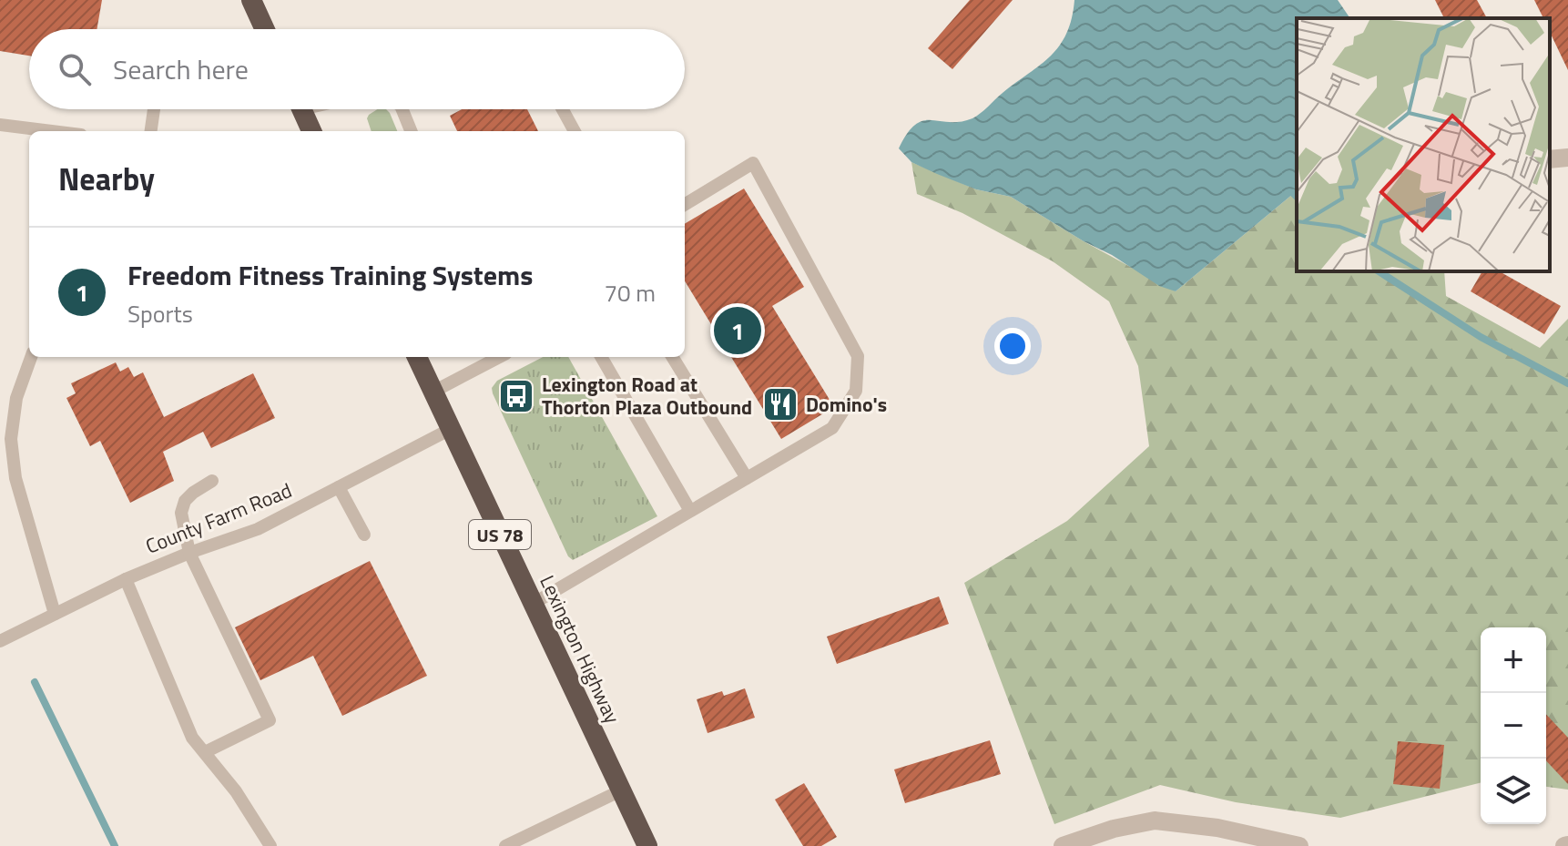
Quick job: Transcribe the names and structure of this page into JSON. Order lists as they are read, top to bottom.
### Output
{
  "streets": {
    "highway": ["US 78", "Lexington Highway"],
    "lane": ["County Farm Road"]
  },
  "crossings": [
    ["County Farm Road", "Lexington Highway"]
  ],
  "places": {
    "bus stop": ["Lexington Road at Thorton Plaza Outbound"],
    "restaurant": ["Domino's"]
  },
  "page": {
    "search": "Search here",
    "heading": "Nearby",
    "list": [
      {
        "mark": "1",
        "name": "Freedom Fitness Training Systems",
        "note": "Sports",
        "value": "70 m"
      }
    ],
    "pins": "1",
    "map_buttons": ["+", "−"]
  }
}
